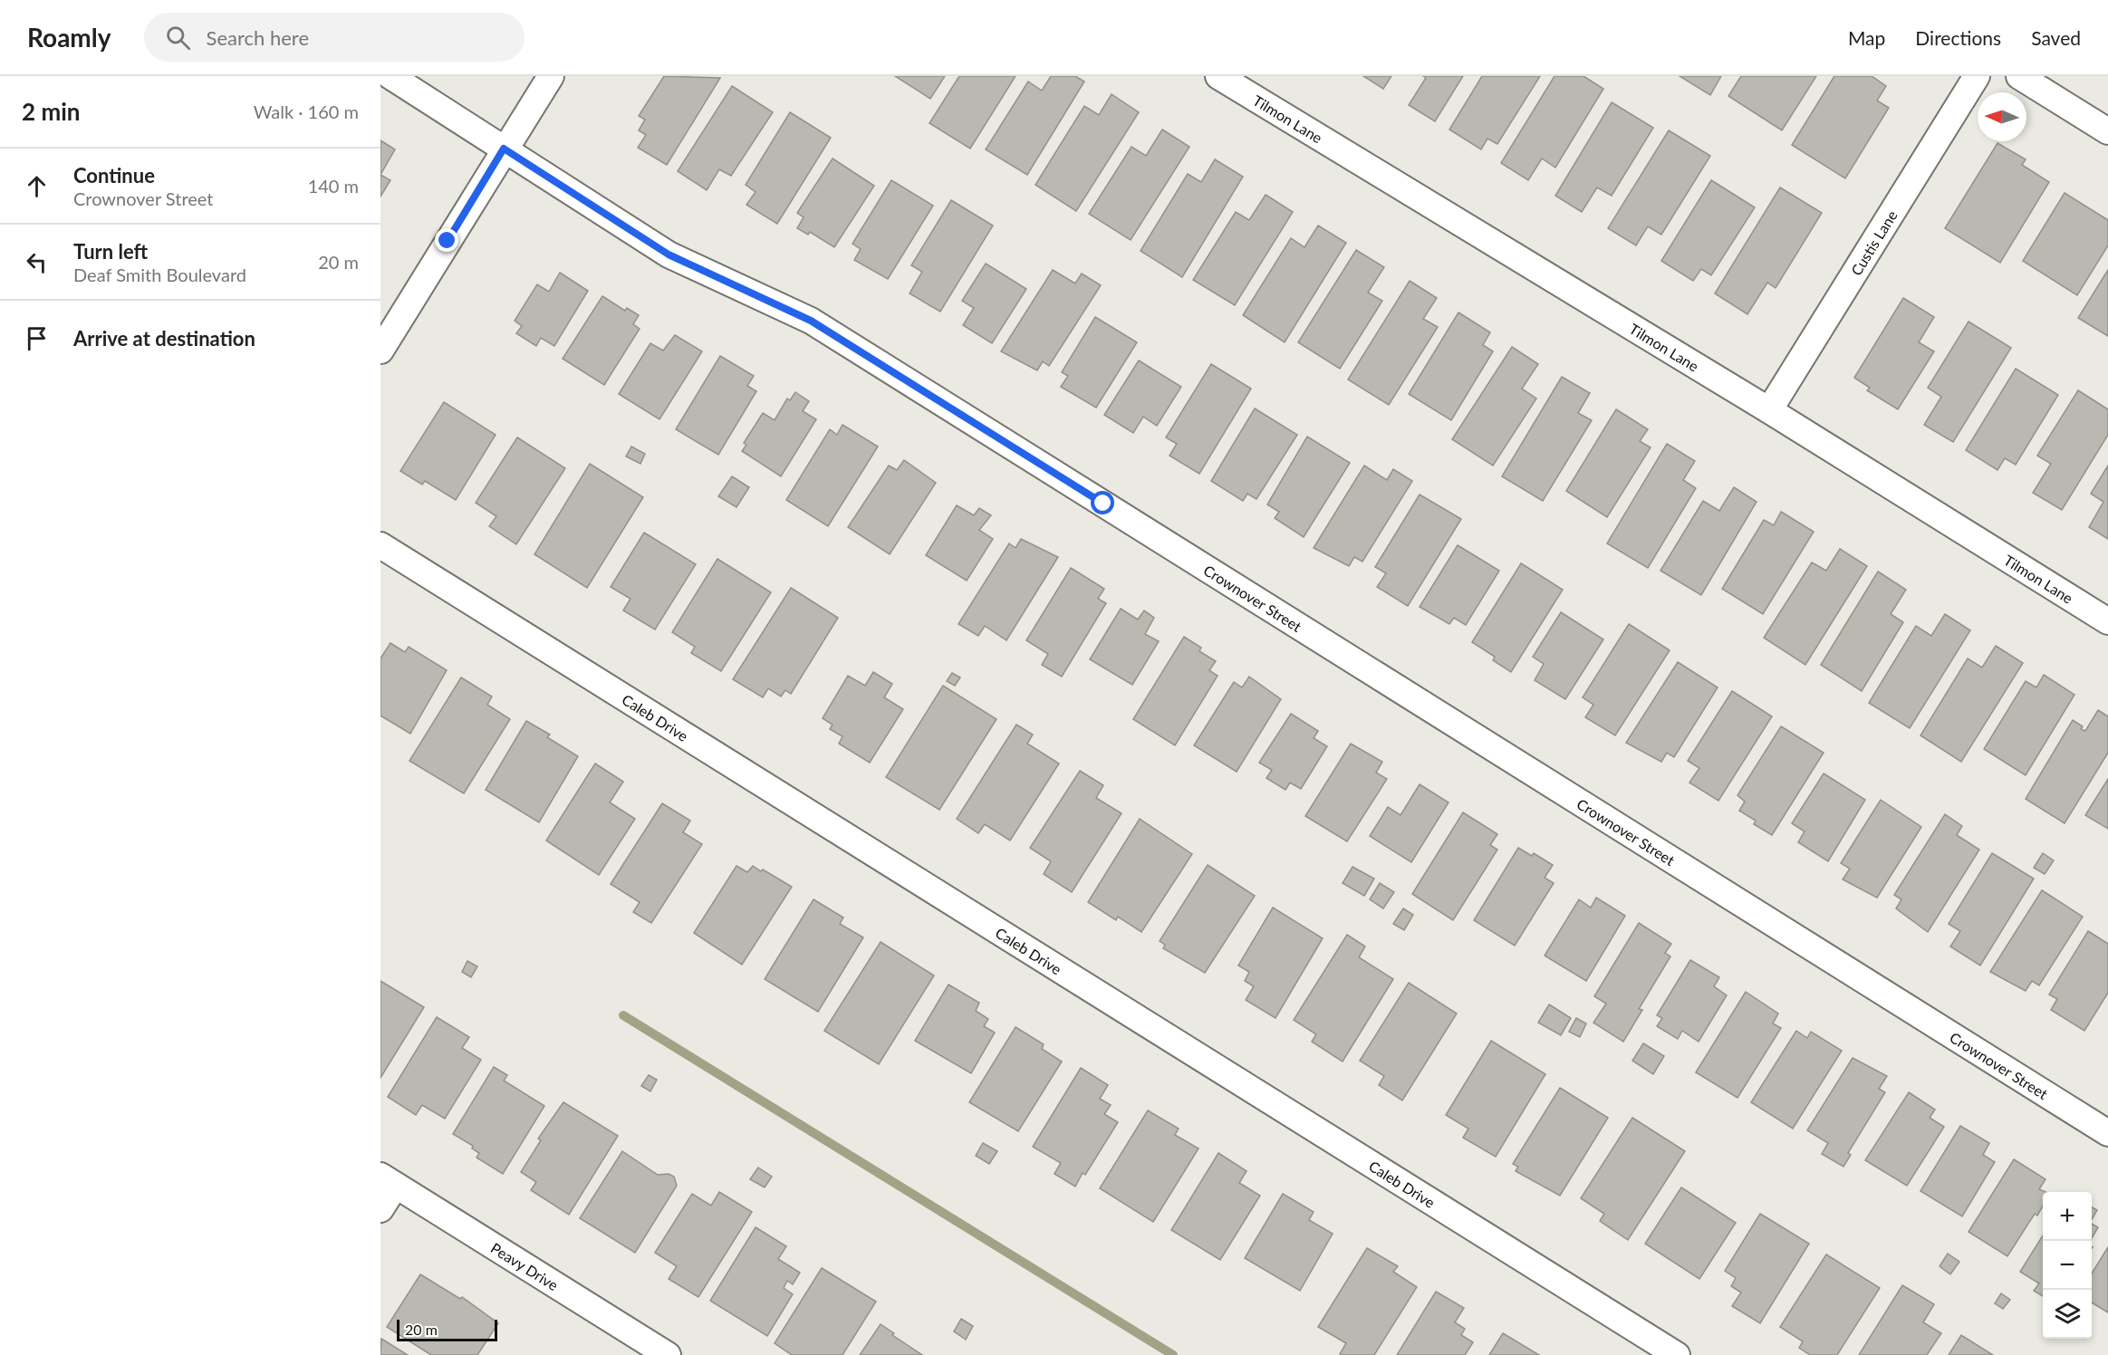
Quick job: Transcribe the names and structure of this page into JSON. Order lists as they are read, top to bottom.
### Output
{
  "streets": {
    "street": [
      "Tilmon Lane",
      "Custis Lane",
      "Crownover Street",
      "Caleb Drive",
      "Peavy Drive"
    ]
  },
  "crossings": [
    ["Tilmon Lane", "Custis Lane"]
  ],
  "scale_bar": "20 m",
  "north": "left",
  "page": {
    "header": "Roamly",
    "search": "Search here",
    "nav": ["Map", "Directions", "Saved"],
    "heading": ["2 min", "Walk · 160 m"],
    "list": [
      ["Continue", "Crownover Street", "140 m"],
      ["Turn left", "Deaf Smith Boulevard", "20 m"],
      "Arrive at destination"
    ],
    "map_buttons": ["+", "−"],
    "scale": "20 m"
  }
}
